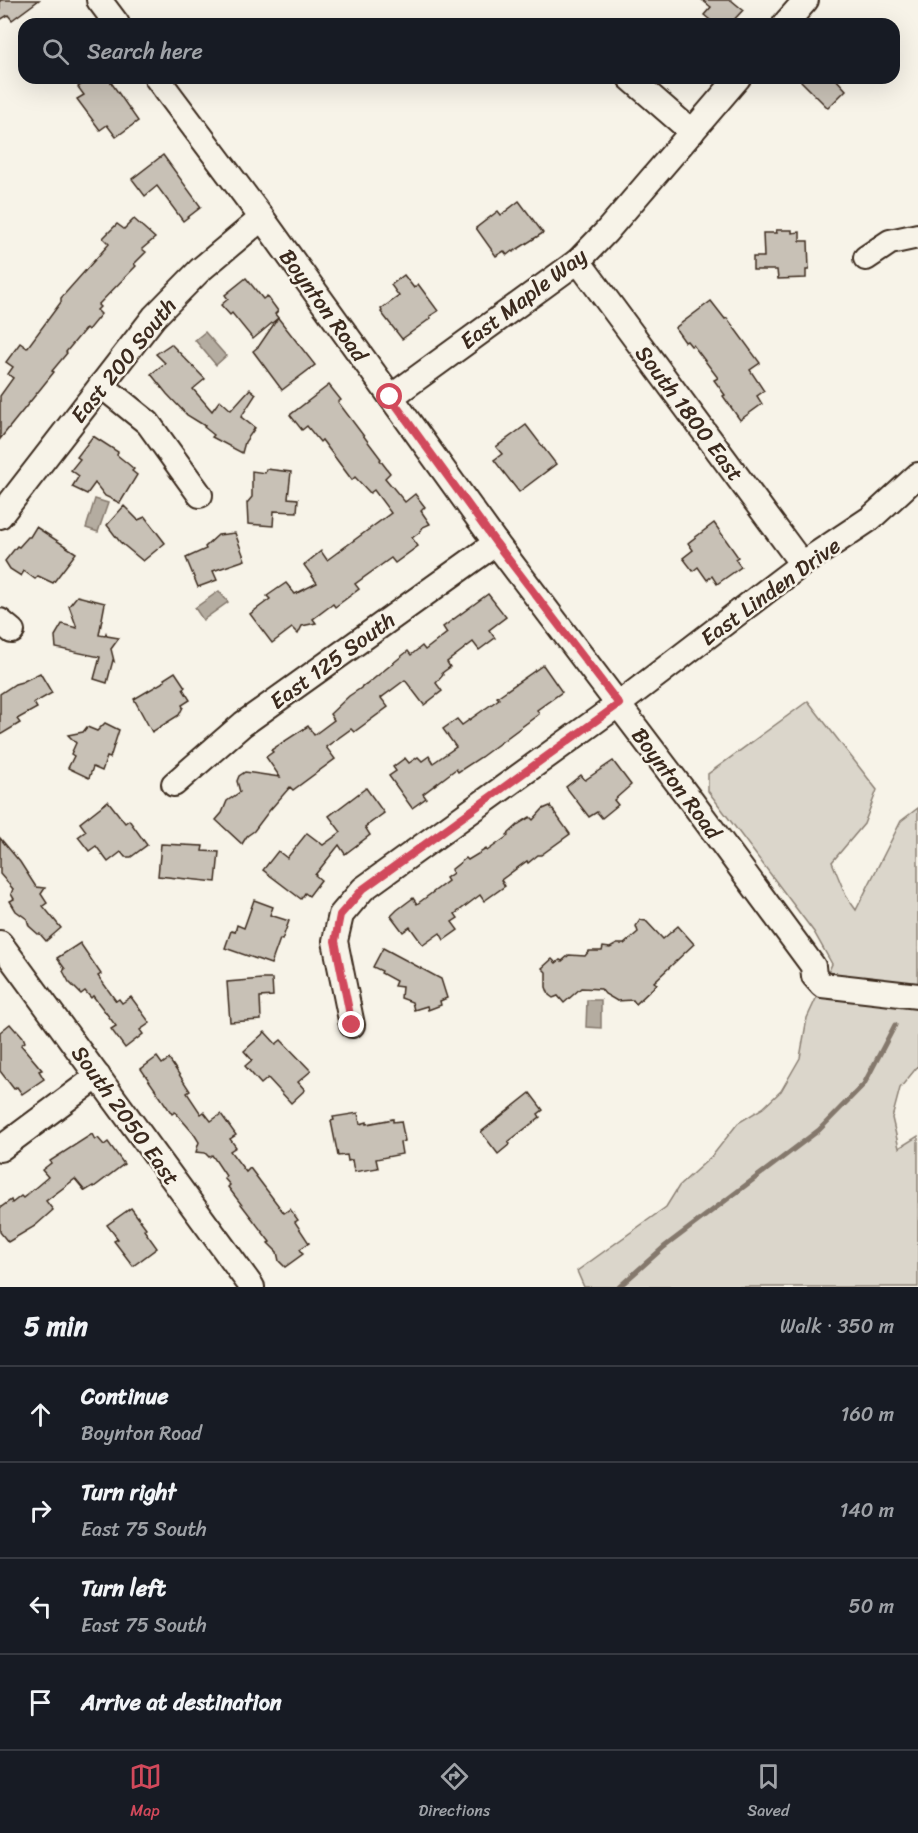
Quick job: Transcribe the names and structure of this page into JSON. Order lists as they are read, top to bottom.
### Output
{
  "streets": {
    "street": [
      "East Maple Way",
      "Boynton Road",
      "East 200 South",
      "South 1800 East",
      "East Linden Drive",
      "East 125 South",
      "South 2050 East"
    ]
  },
  "crossings": [
    ["East Maple Way", "Boynton Road"],
    ["East Maple Way", "South 1800 East"],
    ["Boynton Road", "East 200 South"],
    ["Boynton Road", "East Linden Drive"],
    ["Boynton Road", "East 125 South"],
    ["South 1800 East", "East Linden Drive"]
  ],
  "page": {
    "search": "Search here",
    "heading": ["5 min", "Walk · 350 m"],
    "list": [
      ["Continue", "Boynton Road", "160 m"],
      ["Turn right", "East 75 South", "140 m"],
      ["Turn left", "East 75 South", "50 m"],
      "Arrive at destination"
    ],
    "nav": ["Map", "Directions", "Saved"]
  }
}
